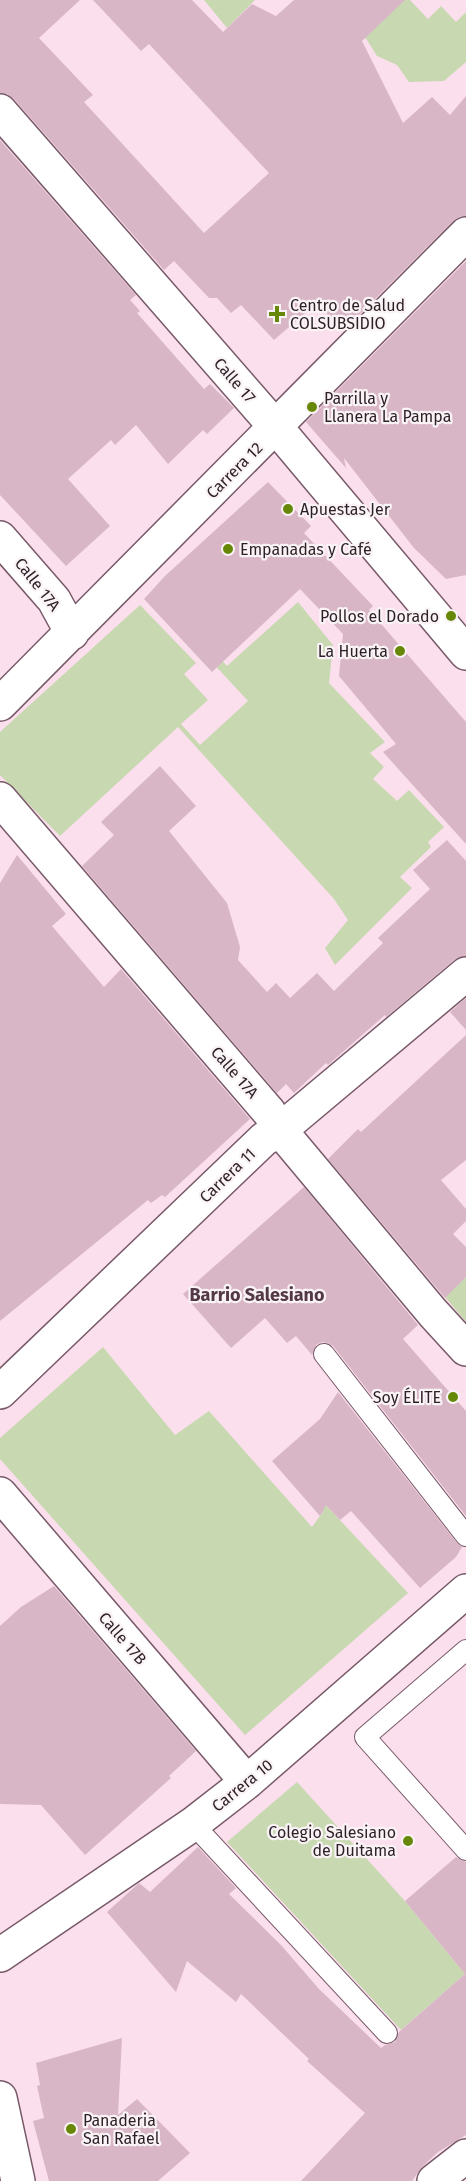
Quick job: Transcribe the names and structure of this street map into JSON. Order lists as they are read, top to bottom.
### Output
{
  "streets": {
    "street": [
      "Calle 17",
      "Carrera 12",
      "Calle 17A",
      "Carrera 11",
      "Calle 17B",
      "Carrera 10"
    ]
  },
  "crossings": [
    ["Calle 17", "Carrera 12"],
    ["Carrera 12", "Calle 17A"],
    ["Calle 17A", "Carrera 11"],
    ["Calle 17B", "Carrera 10"]
  ],
  "districts": ["Barrio Salesiano"],
  "places": {
    "health": ["Centro de Salud COLSUBSIDIO"],
    "other": [
      "Parrilla y Llanera La Pampa",
      "Apuestas Jer",
      "Empanadas y Café",
      "Pollos el Dorado",
      "La Huerta",
      "Soy ÉLITE",
      "Colegio Salesiano de Duitama",
      "Panaderia San Rafael"
    ]
  }
}
